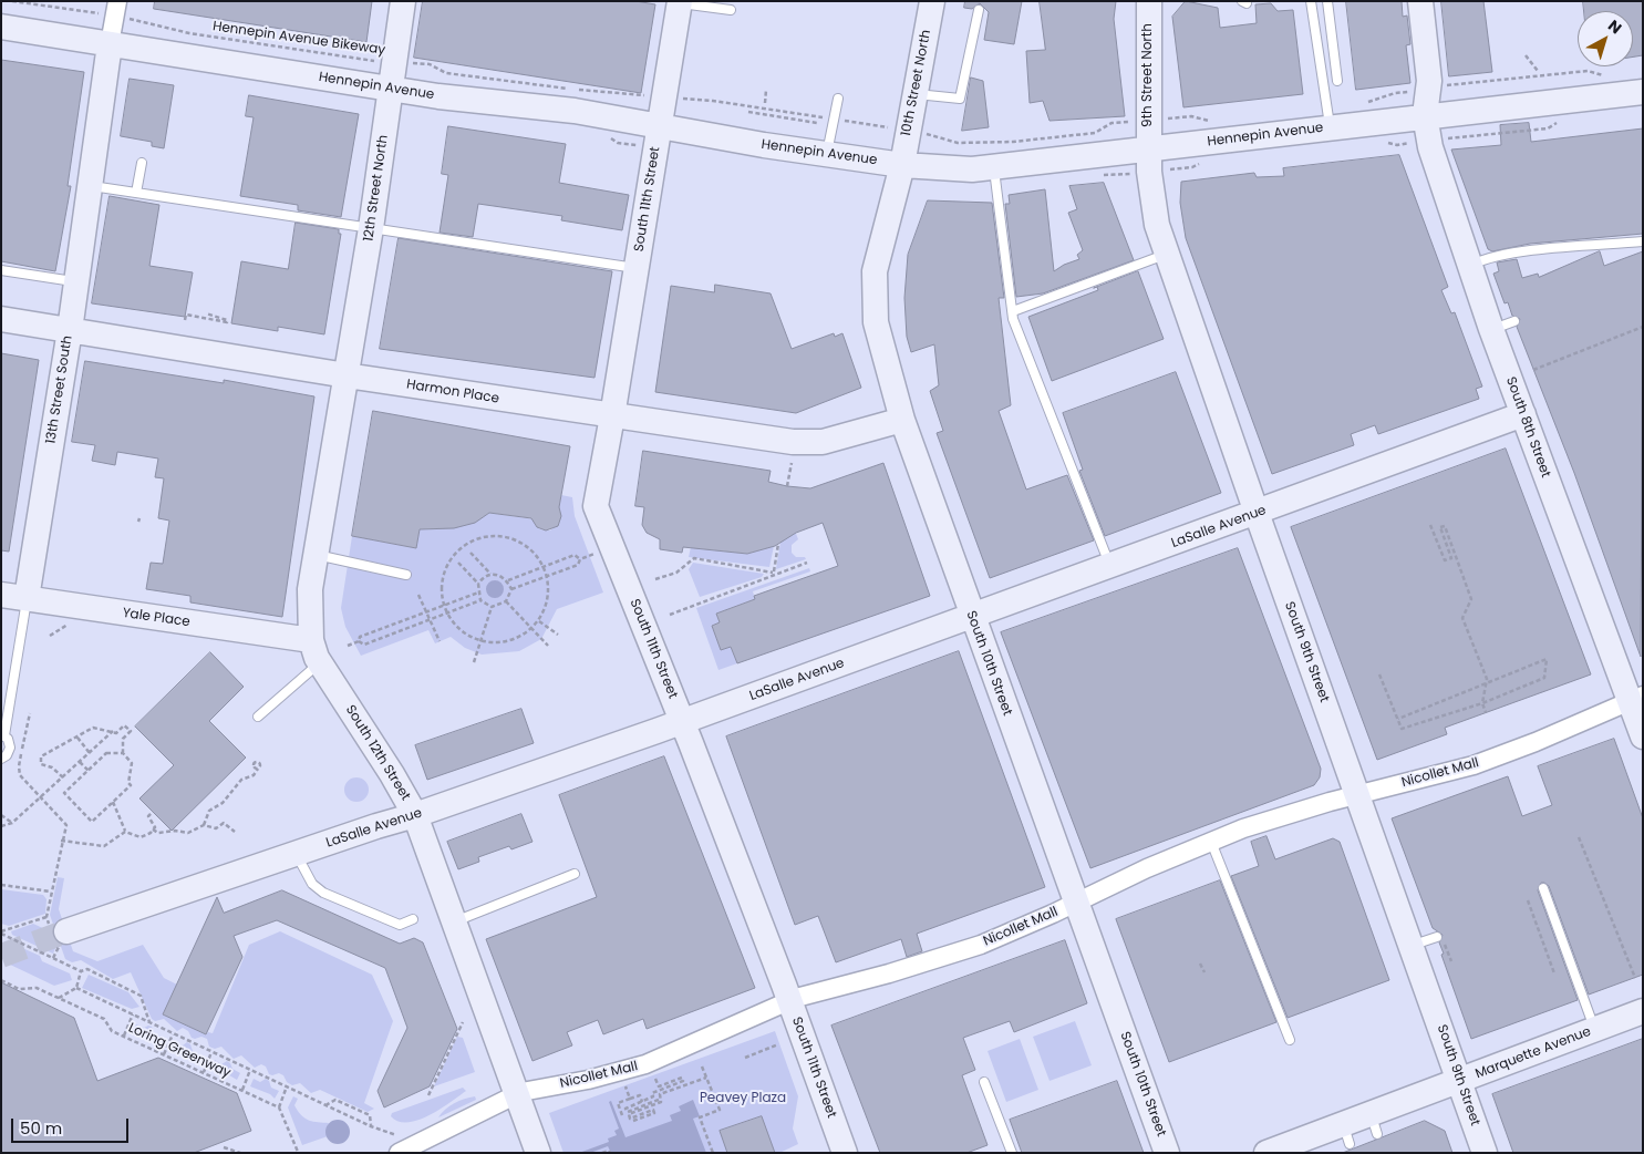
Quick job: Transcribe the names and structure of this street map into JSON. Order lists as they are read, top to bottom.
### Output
{
  "streets": {
    "street": [
      "9th Street North",
      "10th Street North",
      "Hennepin Avenue",
      "12th Street North",
      "South 11th Street",
      "13th Street South",
      "Harmon Place",
      "South 8th Street",
      "LaSalle Avenue",
      "Yale Place",
      "South 9th Street",
      "South 10th Street",
      "South 12th Street",
      "Nicollet Mall",
      "Marquette Avenue"
    ],
    "path": ["Hennepin Avenue Bikeway", "Loring Greenway"]
  },
  "crossings": [
    ["Hennepin Avenue Bikeway", "12th Street North"],
    ["9th Street North", "Hennepin Avenue"],
    ["9th Street North", "South 9th Street"],
    ["10th Street North", "Hennepin Avenue"],
    ["10th Street North", "South 10th Street"],
    ["Hennepin Avenue", "12th Street North"],
    ["Hennepin Avenue", "South 11th Street"],
    ["Hennepin Avenue", "13th Street South"],
    ["Hennepin Avenue", "South 8th Street"],
    ["Hennepin Avenue", "South 9th Street"],
    ["Hennepin Avenue", "South 10th Street"],
    ["12th Street North", "Harmon Place"],
    ["South 11th Street", "Harmon Place"],
    ["South 11th Street", "LaSalle Avenue"],
    ["South 11th Street", "Nicollet Mall"],
    ["13th Street South", "Harmon Place"],
    ["13th Street South", "Yale Place"],
    ["Harmon Place", "South 10th Street"],
    ["South 8th Street", "LaSalle Avenue"],
    ["South 8th Street", "Nicollet Mall"],
    ["LaSalle Avenue", "South 9th Street"],
    ["LaSalle Avenue", "South 10th Street"],
    ["LaSalle Avenue", "South 12th Street"],
    ["Yale Place", "South 12th Street"],
    ["South 9th Street", "Nicollet Mall"],
    ["South 9th Street", "Marquette Avenue"],
    ["South 10th Street", "Nicollet Mall"],
    ["South 12th Street", "Nicollet Mall"],
    ["Nicollet Mall", "Loring Greenway"]
  ],
  "parks": ["Peavey Plaza"],
  "scale_bar": "50 m",
  "north": "top right"
}
